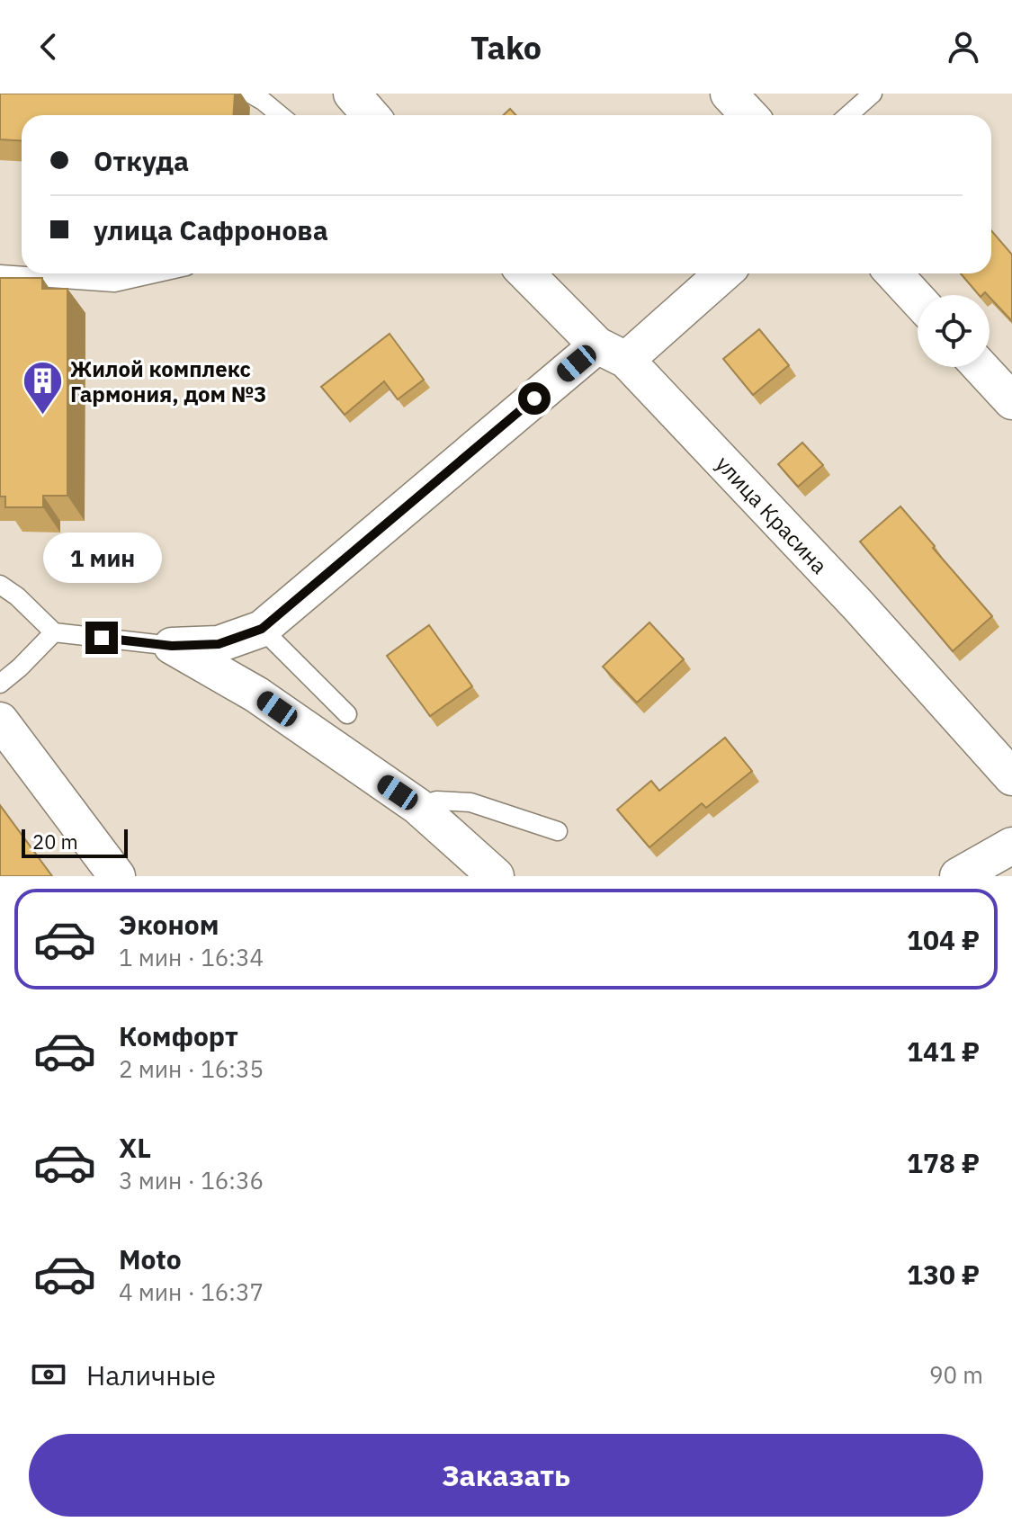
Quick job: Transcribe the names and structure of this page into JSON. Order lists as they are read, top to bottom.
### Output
{
  "streets": {
    "street": ["улица Красина"]
  },
  "places": {
    "building": ["Жилой комплекс Гармония, дом №3"]
  },
  "scale_bar": "20 m",
  "page": {
    "header": "Tako",
    "banner": ["Откуда", "улица Сафронова"],
    "bubble": "1 мин",
    "scale": "20 m",
    "list": [
      {
        "name": "Эконом",
        "note": "1 мин · 16:34",
        "value": "104 ₽"
      },
      {
        "name": "Комфорт",
        "note": "2 мин · 16:35",
        "value": "141 ₽"
      },
      {
        "name": "XL",
        "note": "3 мин · 16:36",
        "value": "178 ₽"
      },
      {
        "name": "Moto",
        "note": "4 мин · 16:37",
        "value": "130 ₽"
      }
    ],
    "pay": ["Наличные", "90 m"],
    "buttons": "Заказать"
  }
}
